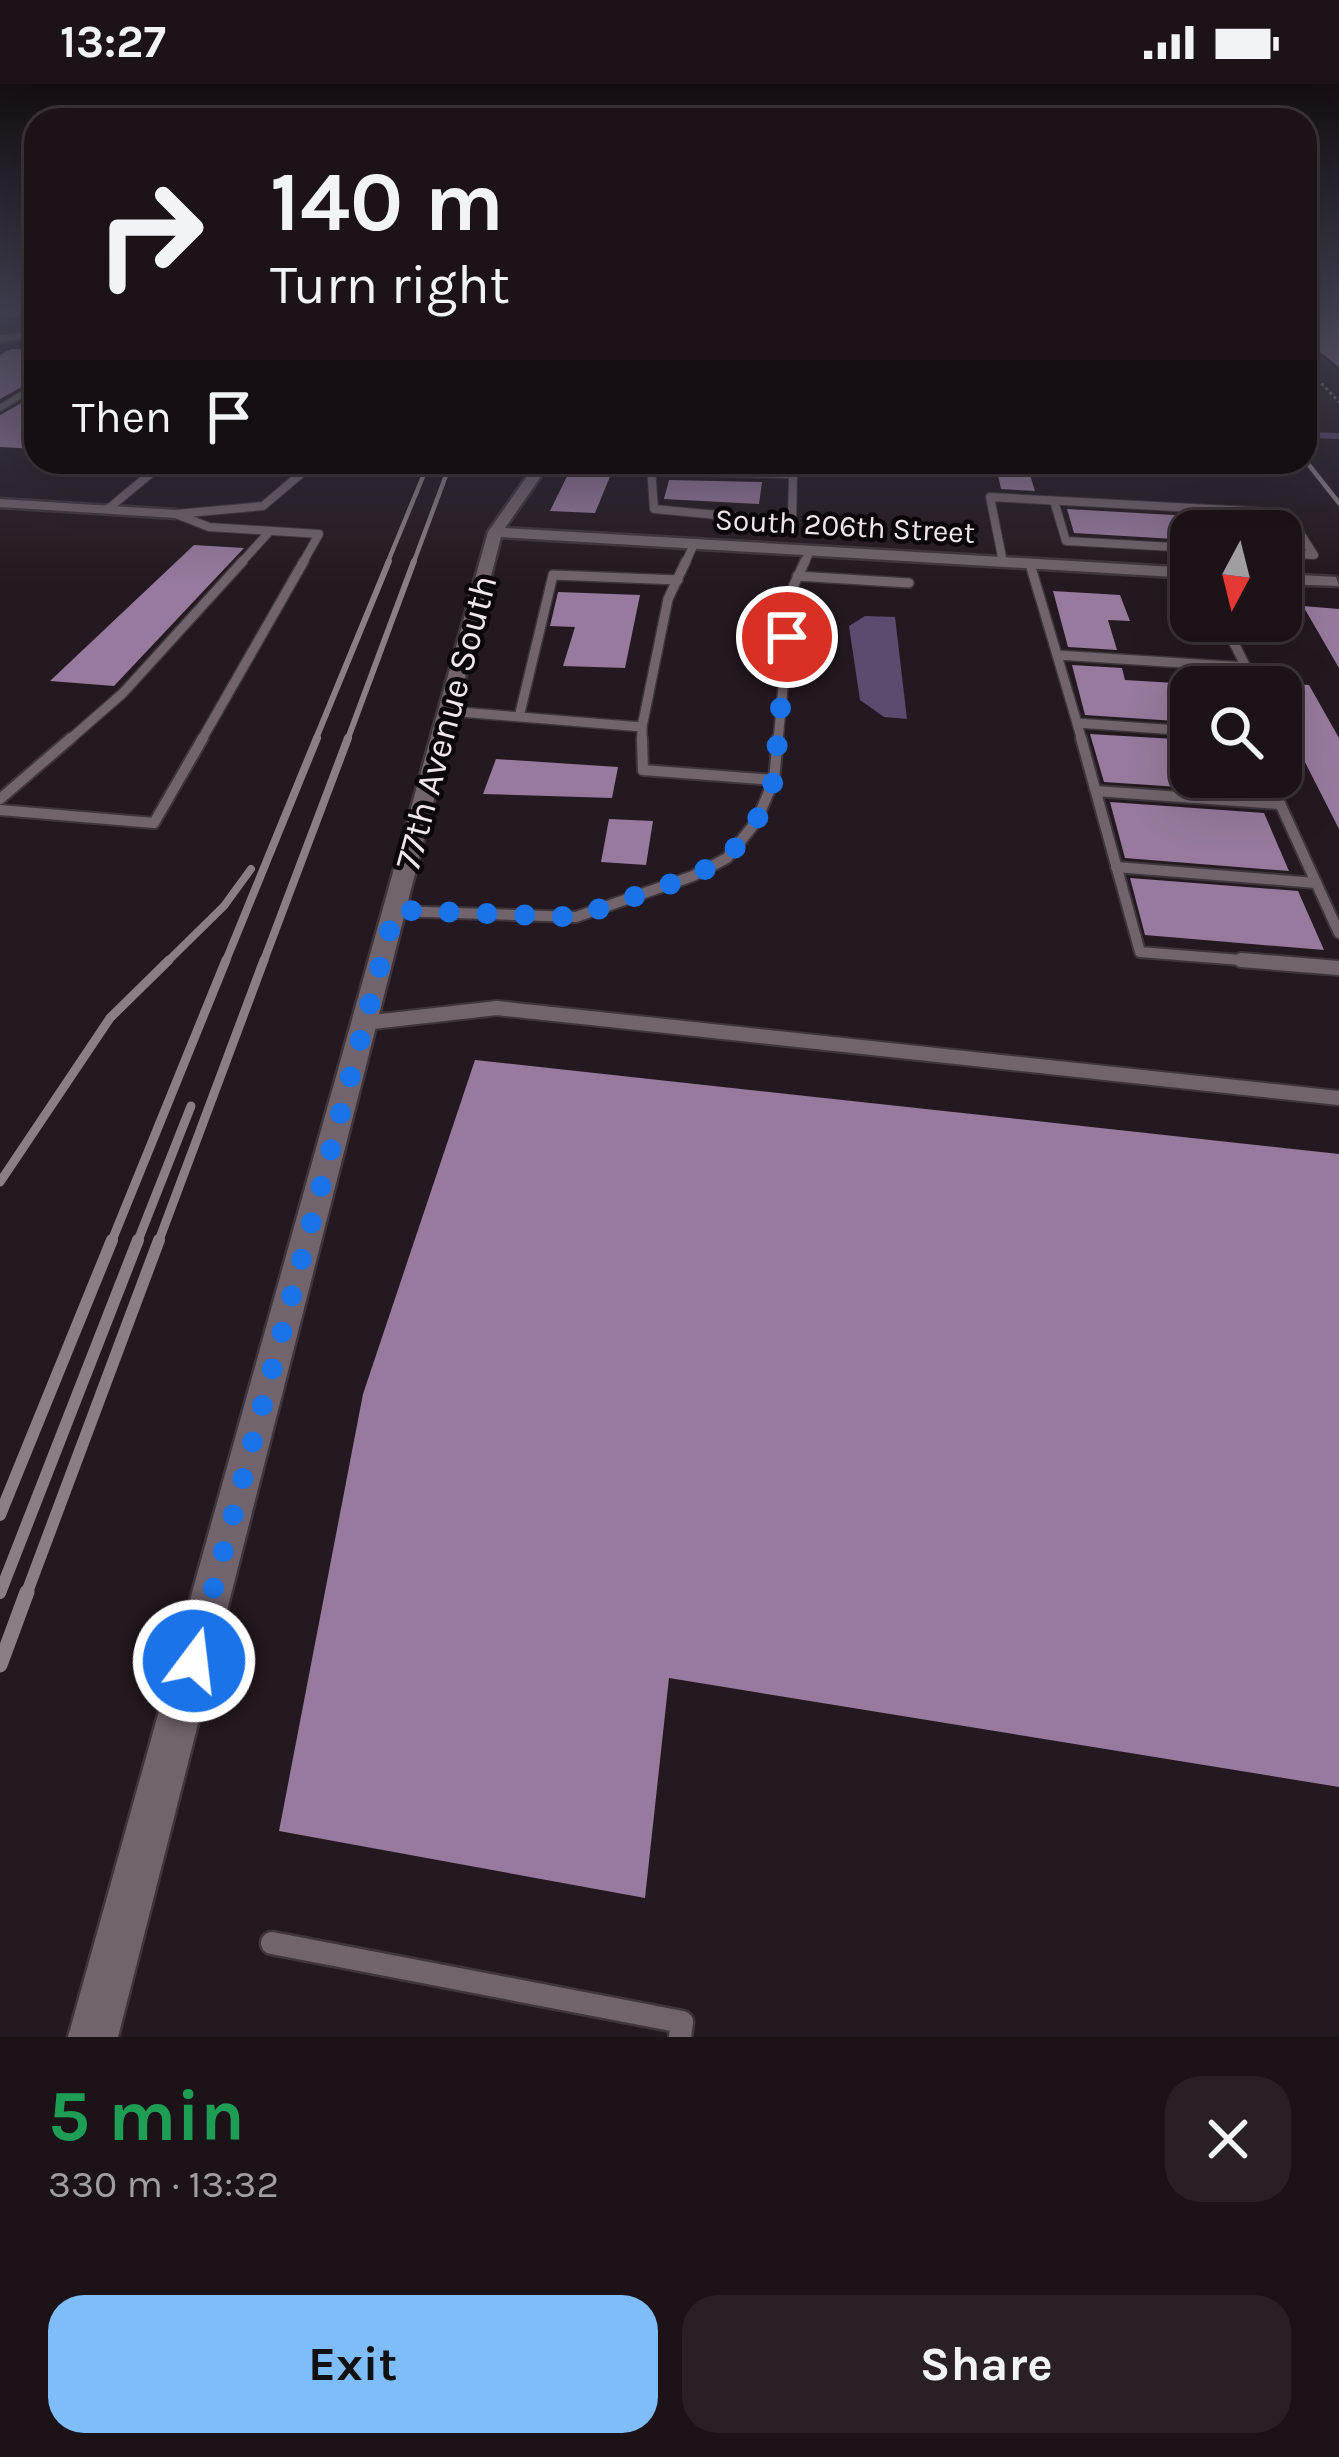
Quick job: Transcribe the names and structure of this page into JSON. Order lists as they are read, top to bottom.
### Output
{
  "streets": {
    "street": ["South 206th Street", "77th Avenue South"]
  },
  "crossings": [
    ["South 206th Street", "77th Avenue South"]
  ],
  "north": "bottom",
  "page": {
    "status": "13:27",
    "turn": ["140 m", "Turn right"],
    "then": "Then",
    "heading": ["5 min", "330 m · 13:32"],
    "buttons": ["Exit", "Share"]
  }
}
